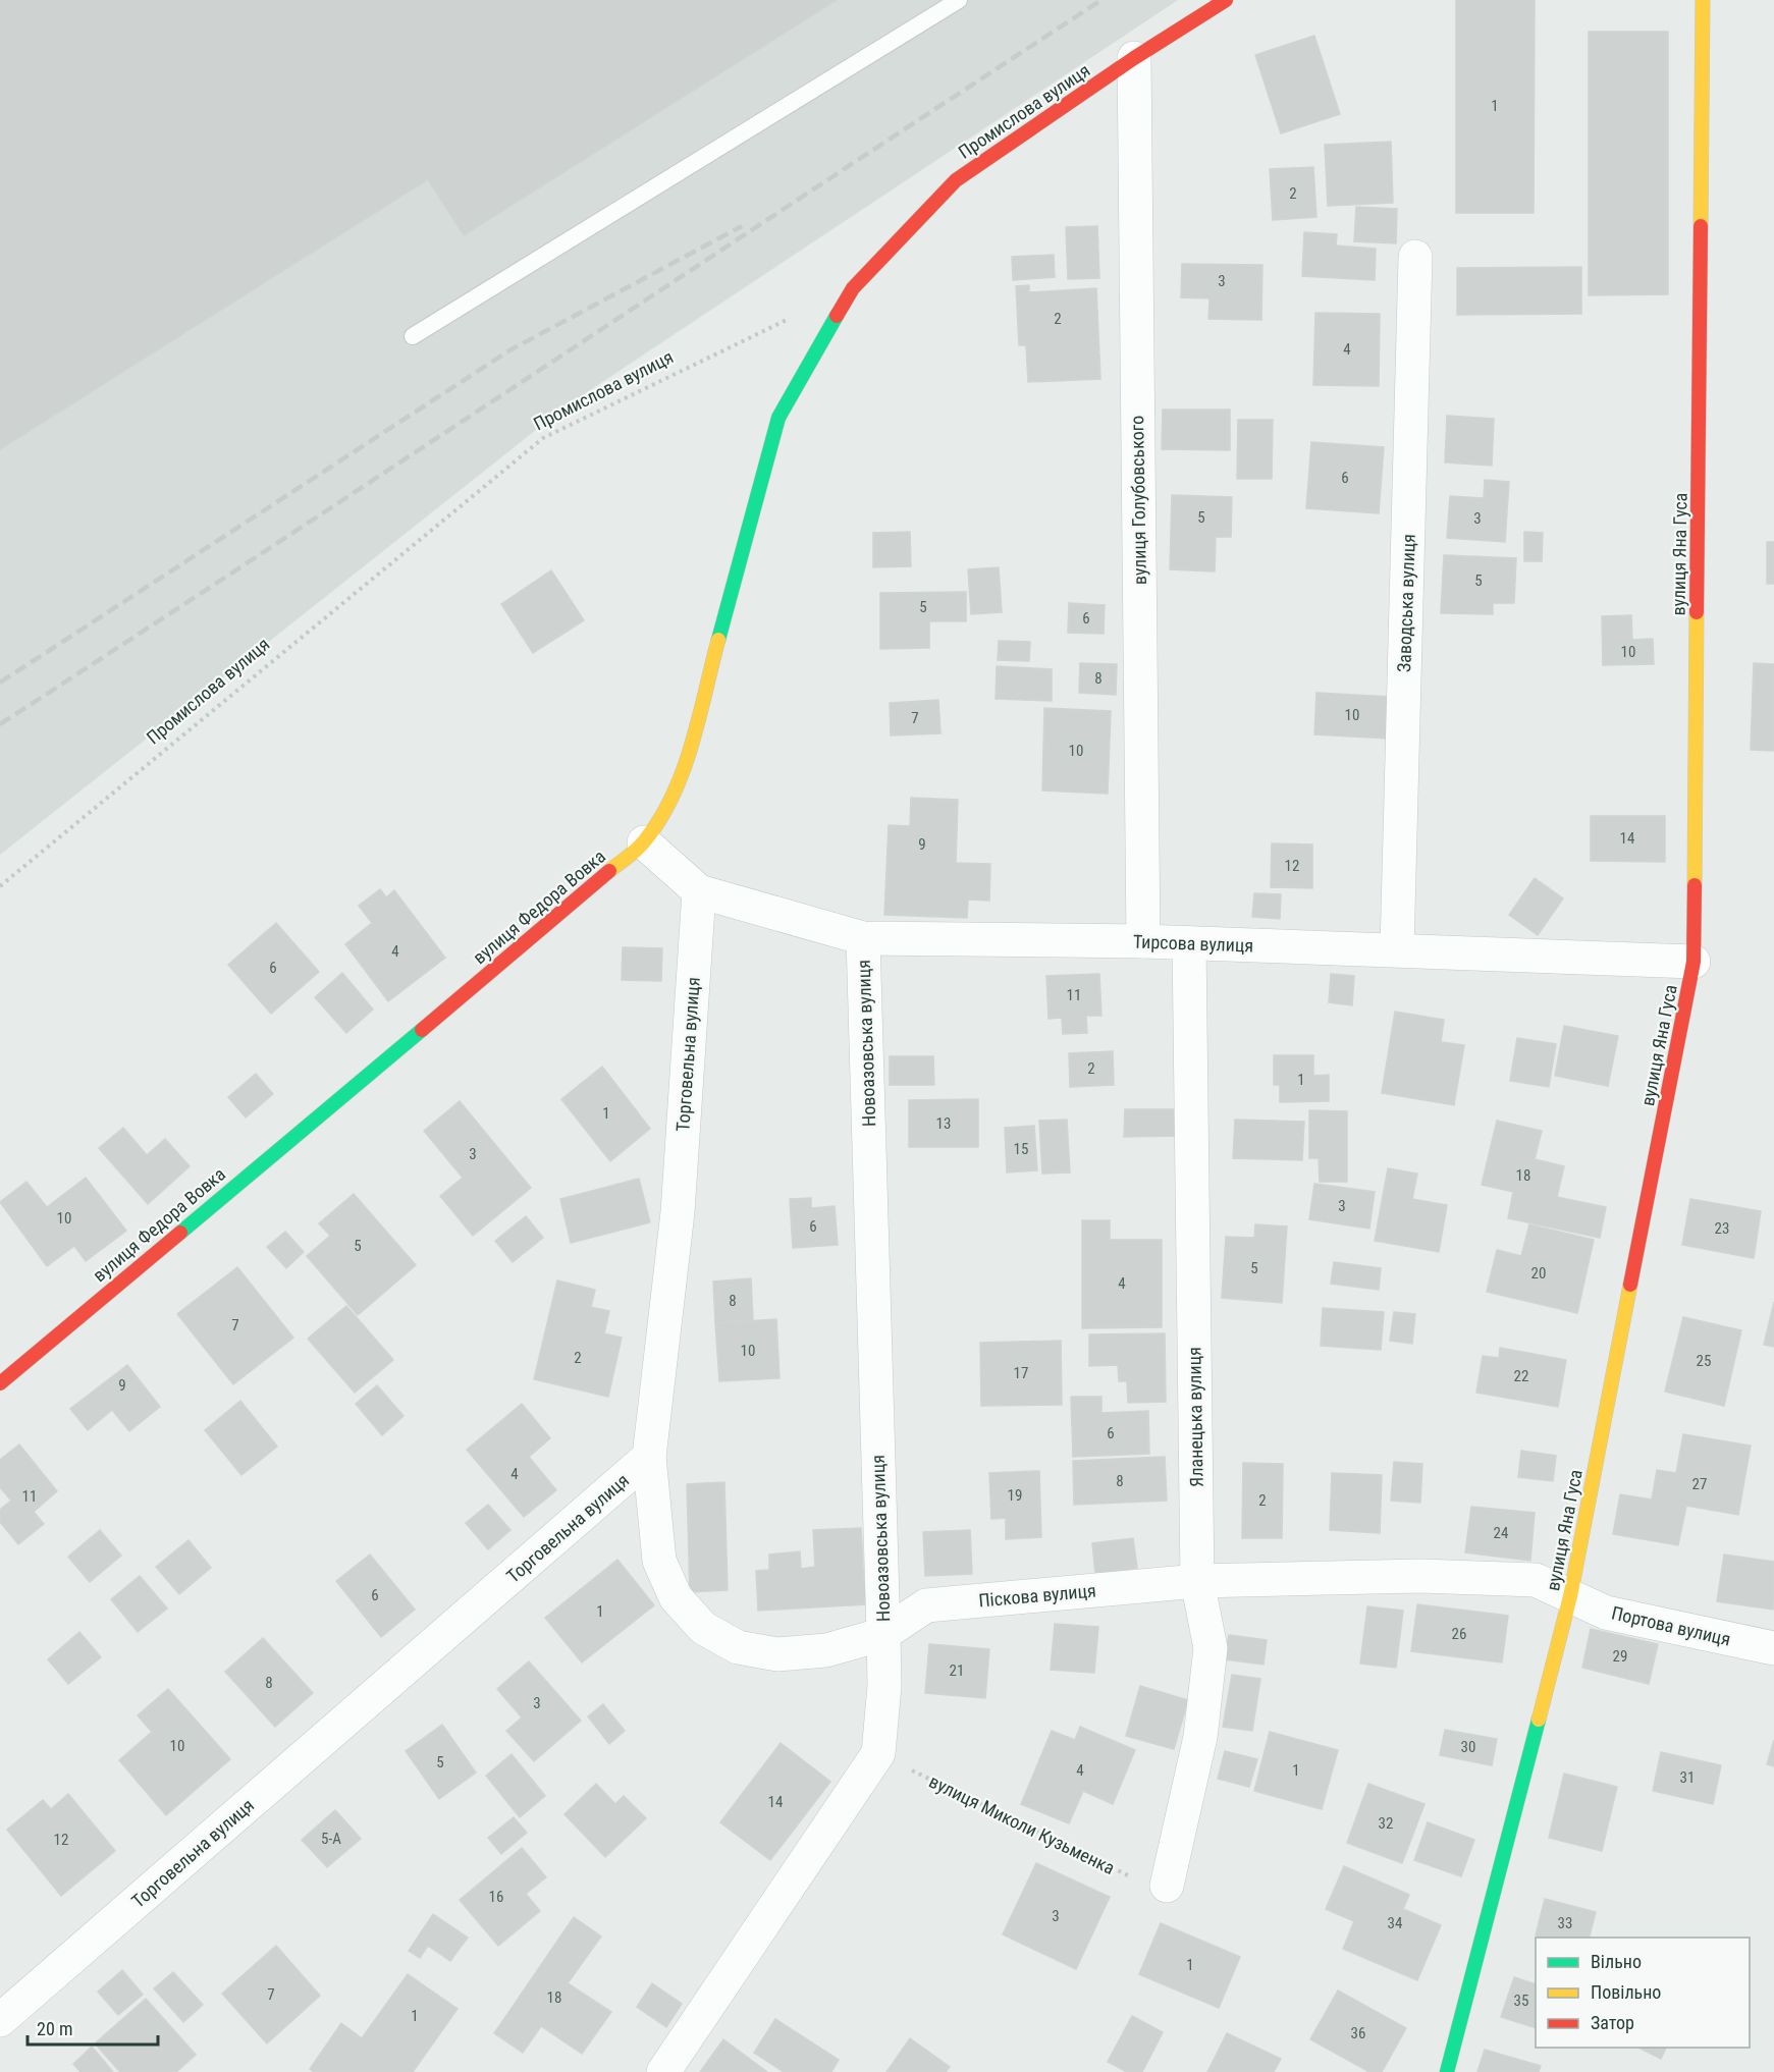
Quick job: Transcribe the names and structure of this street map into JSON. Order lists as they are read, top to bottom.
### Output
{
  "streets": {
    "street": [
      "Промислова вулиця",
      "вулиця Голубовського",
      "вулиця Яна Гуса",
      "Заводська вулиця",
      "вулиця Федора Вовка",
      "Тирсова вулиця",
      "Новоазовська вулиця",
      "Торговельна вулиця",
      "Яланецька вулиця",
      "Піскова вулиця",
      "Портова вулиця"
    ],
    "path": ["вулиця Миколи Кузьменка"]
  },
  "crossings": [
    ["Промислова вулиця", "вулиця Голубовського"],
    ["Промислова вулиця", "вулиця Федора Вовка"],
    ["вулиця Голубовського", "Тирсова вулиця"],
    ["вулиця Яна Гуса", "Тирсова вулиця"],
    ["вулиця Яна Гуса", "Піскова вулиця"],
    ["вулиця Яна Гуса", "Портова вулиця"],
    ["Заводська вулиця", "Тирсова вулиця"],
    ["Тирсова вулиця", "Новоазовська вулиця"],
    ["Тирсова вулиця", "Торговельна вулиця"],
    ["Тирсова вулиця", "Яланецька вулиця"],
    ["Новоазовська вулиця", "Піскова вулиця"],
    ["Новоазовська вулиця", "вулиця Миколи Кузьменка"],
    ["Торговельна вулиця", "Піскова вулиця"],
    ["Яланецька вулиця", "Піскова вулиця"],
    ["Яланецька вулиця", "вулиця Миколи Кузьменка"],
    ["Піскова вулиця", "Портова вулиця"]
  ],
  "house_numbers": [
    "1",
    "2",
    "3",
    "2",
    "4",
    "6",
    "5",
    "3",
    "5",
    "5",
    "6",
    "10",
    "8",
    "10",
    "7",
    "10",
    "14",
    "9",
    "12",
    "4",
    "6",
    "11",
    "2",
    "1",
    "1",
    "13",
    "15",
    "3",
    "18",
    "3",
    "10",
    "6",
    "23",
    "5",
    "5",
    "20",
    "4",
    "8",
    "7",
    "10",
    "2",
    "25",
    "17",
    "22",
    "9",
    "6",
    "4",
    "8",
    "27",
    "19",
    "11",
    "2",
    "24",
    "6",
    "1",
    "26",
    "29",
    "21",
    "8",
    "3",
    "10",
    "30",
    "5",
    "4",
    "1",
    "31",
    "14",
    "32",
    "5-А",
    "12",
    "16",
    "3",
    "34",
    "33",
    "1",
    "7",
    "18",
    "35",
    "1",
    "36"
  ],
  "legend": ["Вільно", "Повільно", "Затор"],
  "scale_bar": "20 m"
}
